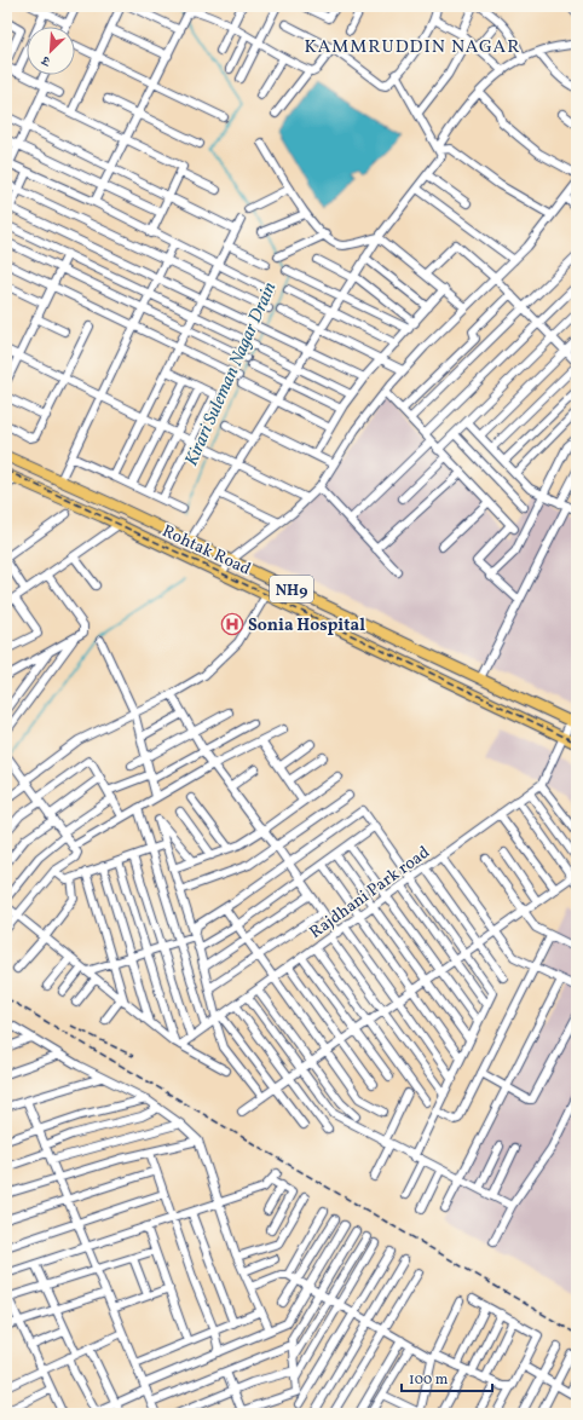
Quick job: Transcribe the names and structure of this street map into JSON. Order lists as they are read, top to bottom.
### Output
{
  "streets": {
    "highway": ["Rohtak Road", "NH9"],
    "street": ["Rajdhani Park road"]
  },
  "crossings": [
    ["Rohtak Road", "Rajdhani Park road"]
  ],
  "districts": ["KAMMRUDDIN NAGAR"],
  "water": ["Kirari Suleman Nagar Drain"],
  "places": {
    "hospital": ["Sonia Hospital"]
  },
  "scale_bar": "100 m",
  "north": "bottom left"
}
